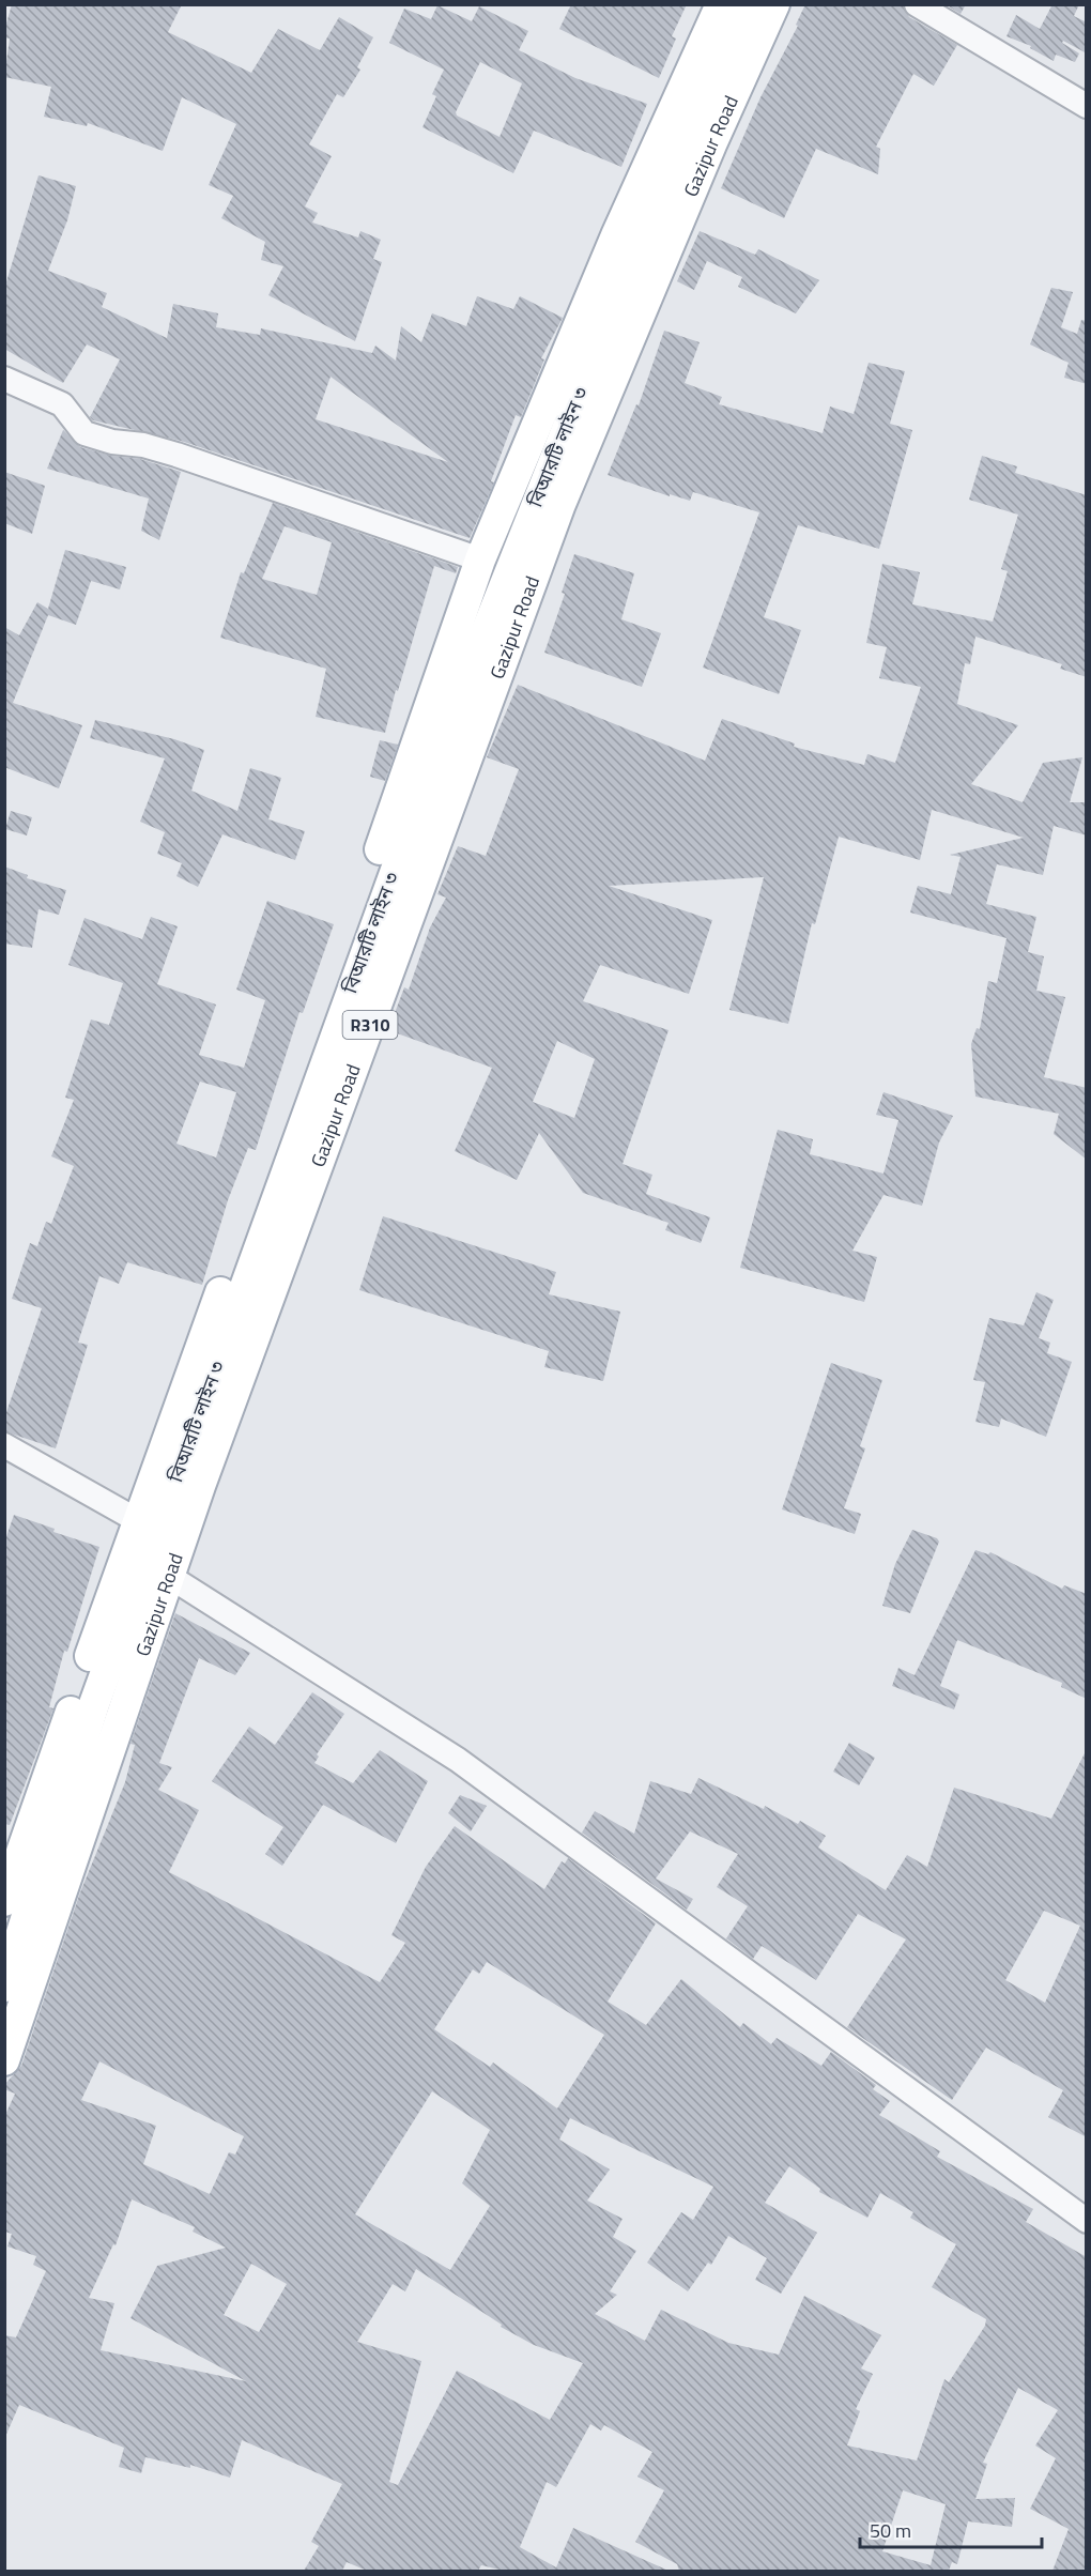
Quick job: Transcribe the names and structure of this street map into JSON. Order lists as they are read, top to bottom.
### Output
{
  "streets": {
    "main road": ["Gazipur Road", "বিআরটি লাইন ৩", "R310"]
  },
  "scale_bar": "50 m"
}
